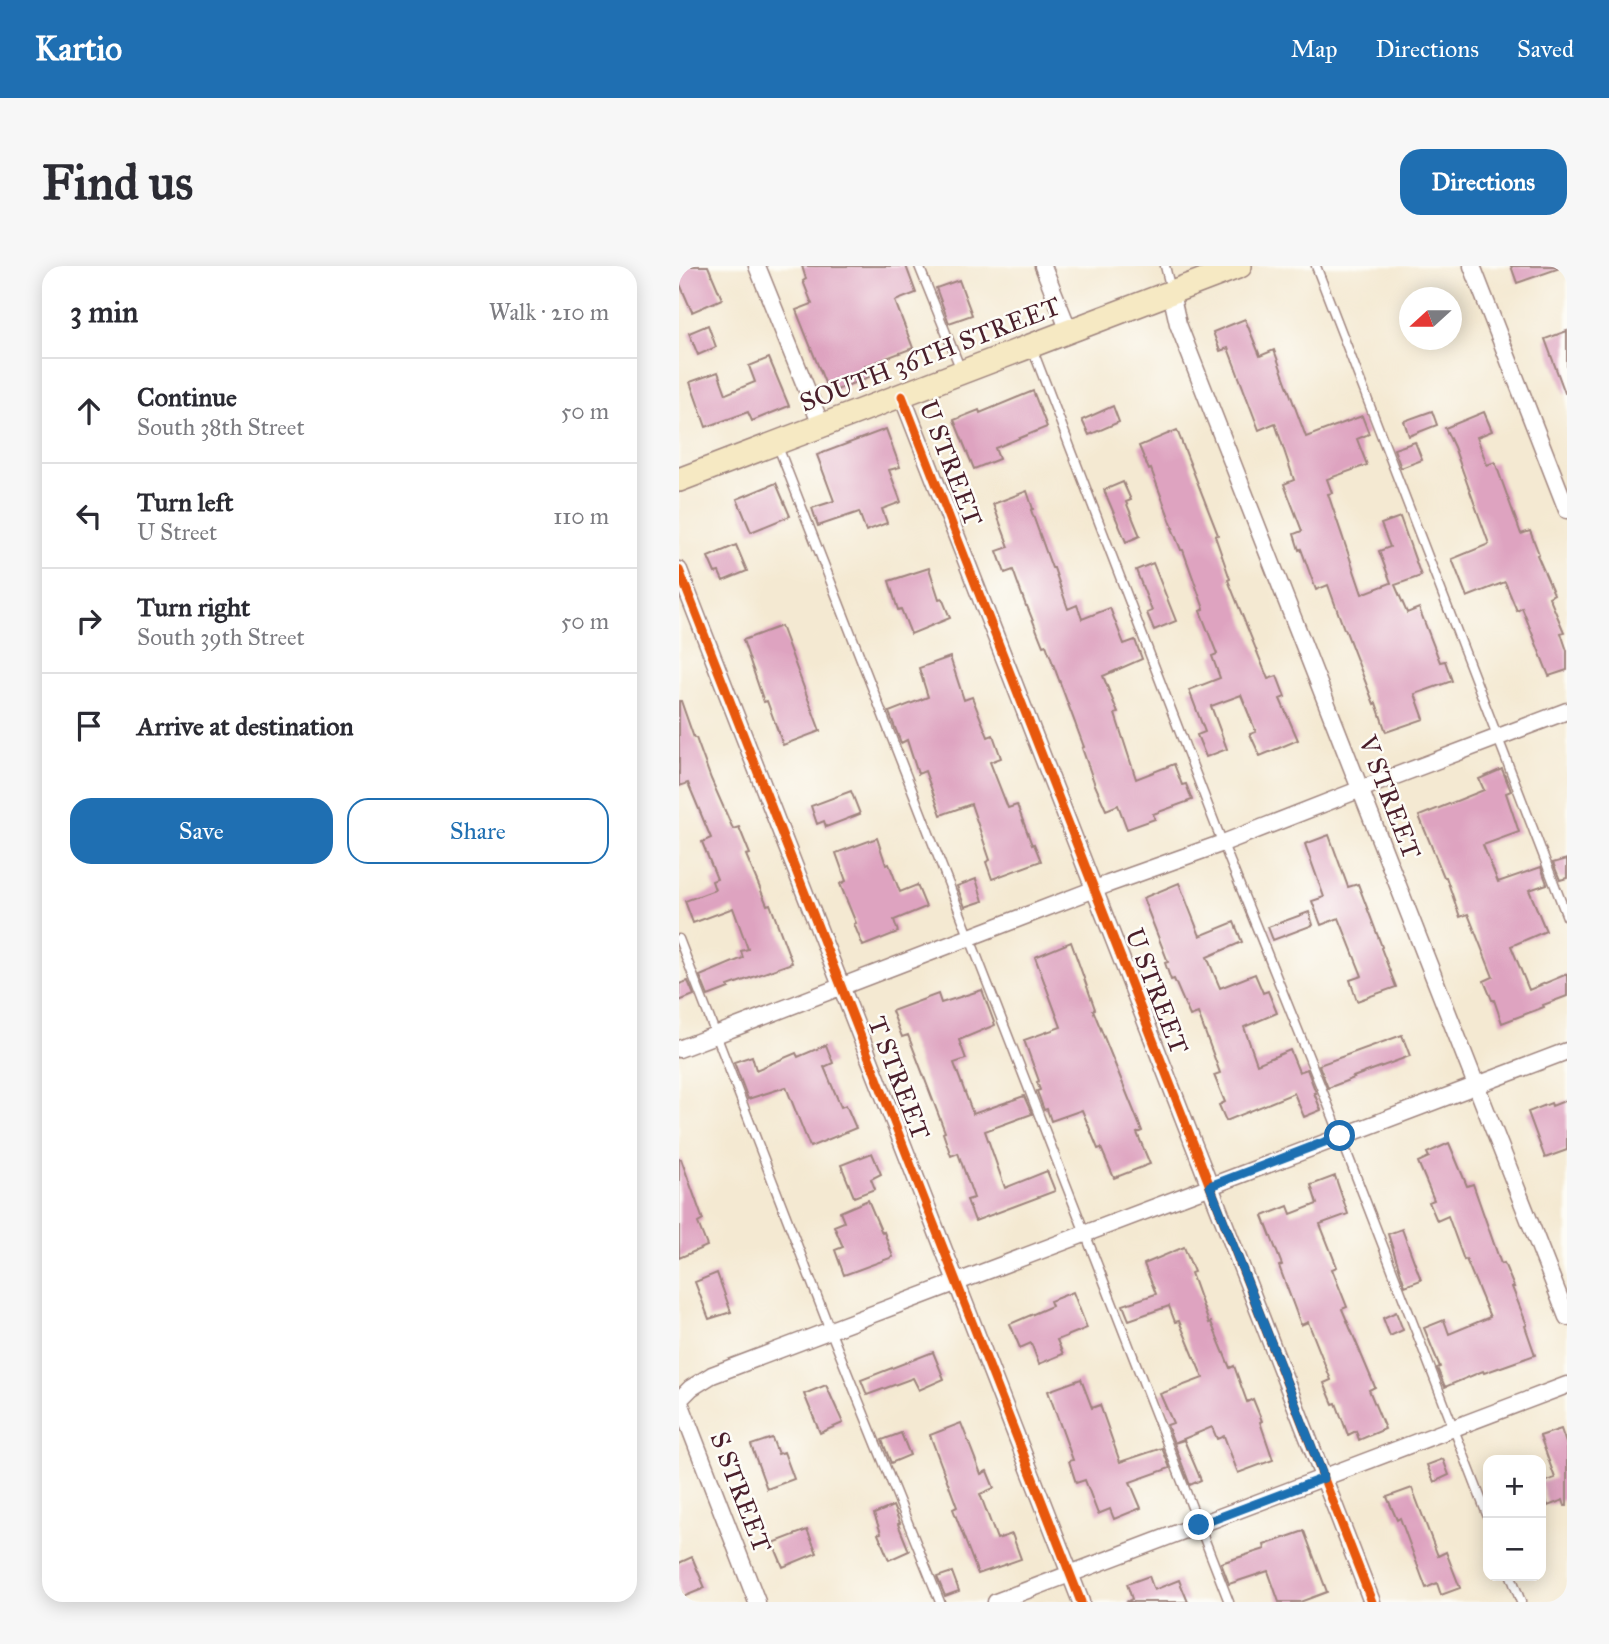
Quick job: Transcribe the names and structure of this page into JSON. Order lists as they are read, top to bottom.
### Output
{
  "streets": {
    "main road": ["SOUTH 36TH STREET"],
    "street": [
      "U STREET",
      "V STREET",
      "T STREET",
      "S STREET"
    ]
  },
  "crossings": [
    ["SOUTH 36TH STREET", "U STREET"],
    ["SOUTH 36TH STREET", "V STREET"]
  ],
  "north": "left",
  "page": {
    "header": "Kartio",
    "nav": ["Map", "Directions", "Saved"],
    "buttons": [
      "Directions",
      ["Save", "Share"]
    ],
    "title": "Find us",
    "heading": ["3 min", "Walk · 210 m"],
    "list": [
      ["Continue", "South 38th Street", "50 m"],
      ["Turn left", "U Street", "110 m"],
      ["Turn right", "South 39th Street", "50 m"],
      "Arrive at destination"
    ],
    "map_buttons": ["+", "−"]
  }
}
